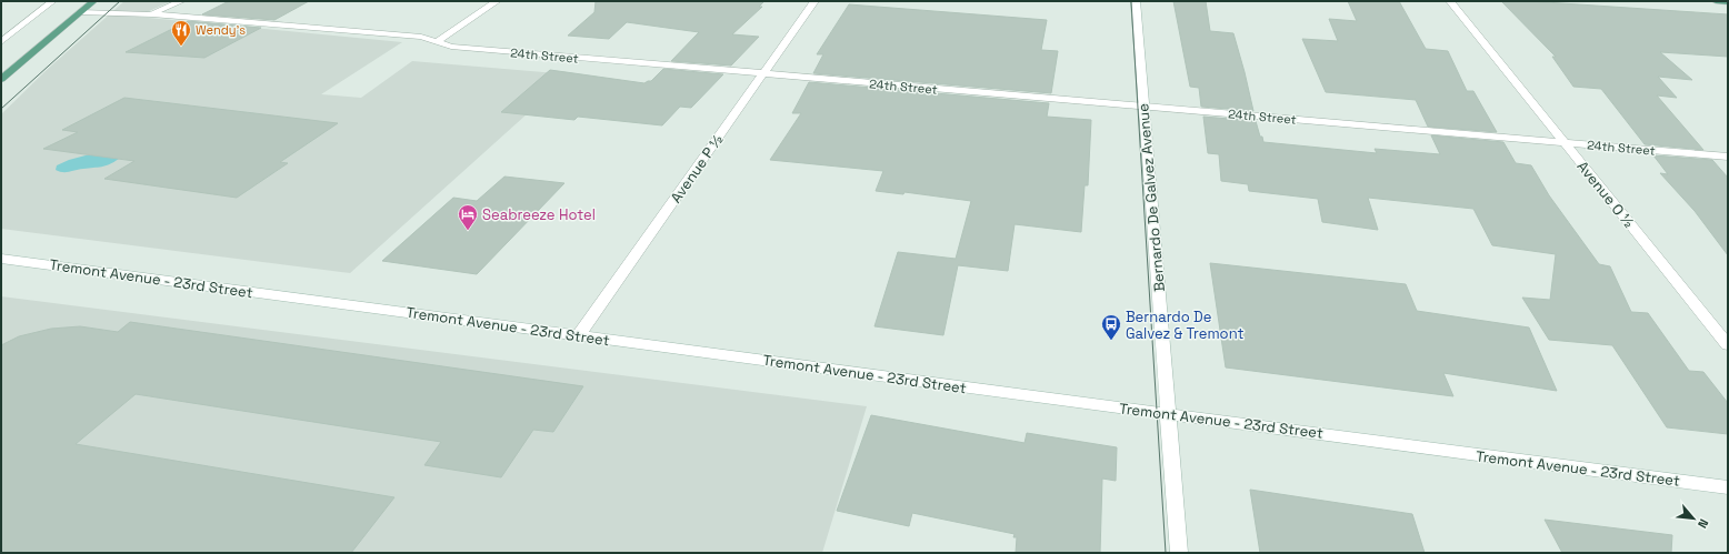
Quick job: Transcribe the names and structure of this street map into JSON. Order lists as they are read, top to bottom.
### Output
{
  "streets": {
    "street": [
      "24th Street",
      "Avenue P ½",
      "Avenue O ½",
      "Bernardo De Galvez Avenue",
      "Tremont Avenue - 23rd Street"
    ]
  },
  "crossings": [
    ["24th Street", "Avenue P ½"],
    ["24th Street", "Avenue O ½"],
    ["24th Street", "Bernardo De Galvez Avenue"],
    ["Avenue P ½", "Tremont Avenue - 23rd Street"],
    ["Bernardo De Galvez Avenue", "Tremont Avenue - 23rd Street"]
  ],
  "places": {
    "restaurant": ["Wendy's"],
    "hotel": ["Seabreeze Hotel"],
    "bus stop": ["Bernardo De Galvez & Tremont"]
  },
  "north": "bottom right"
}
